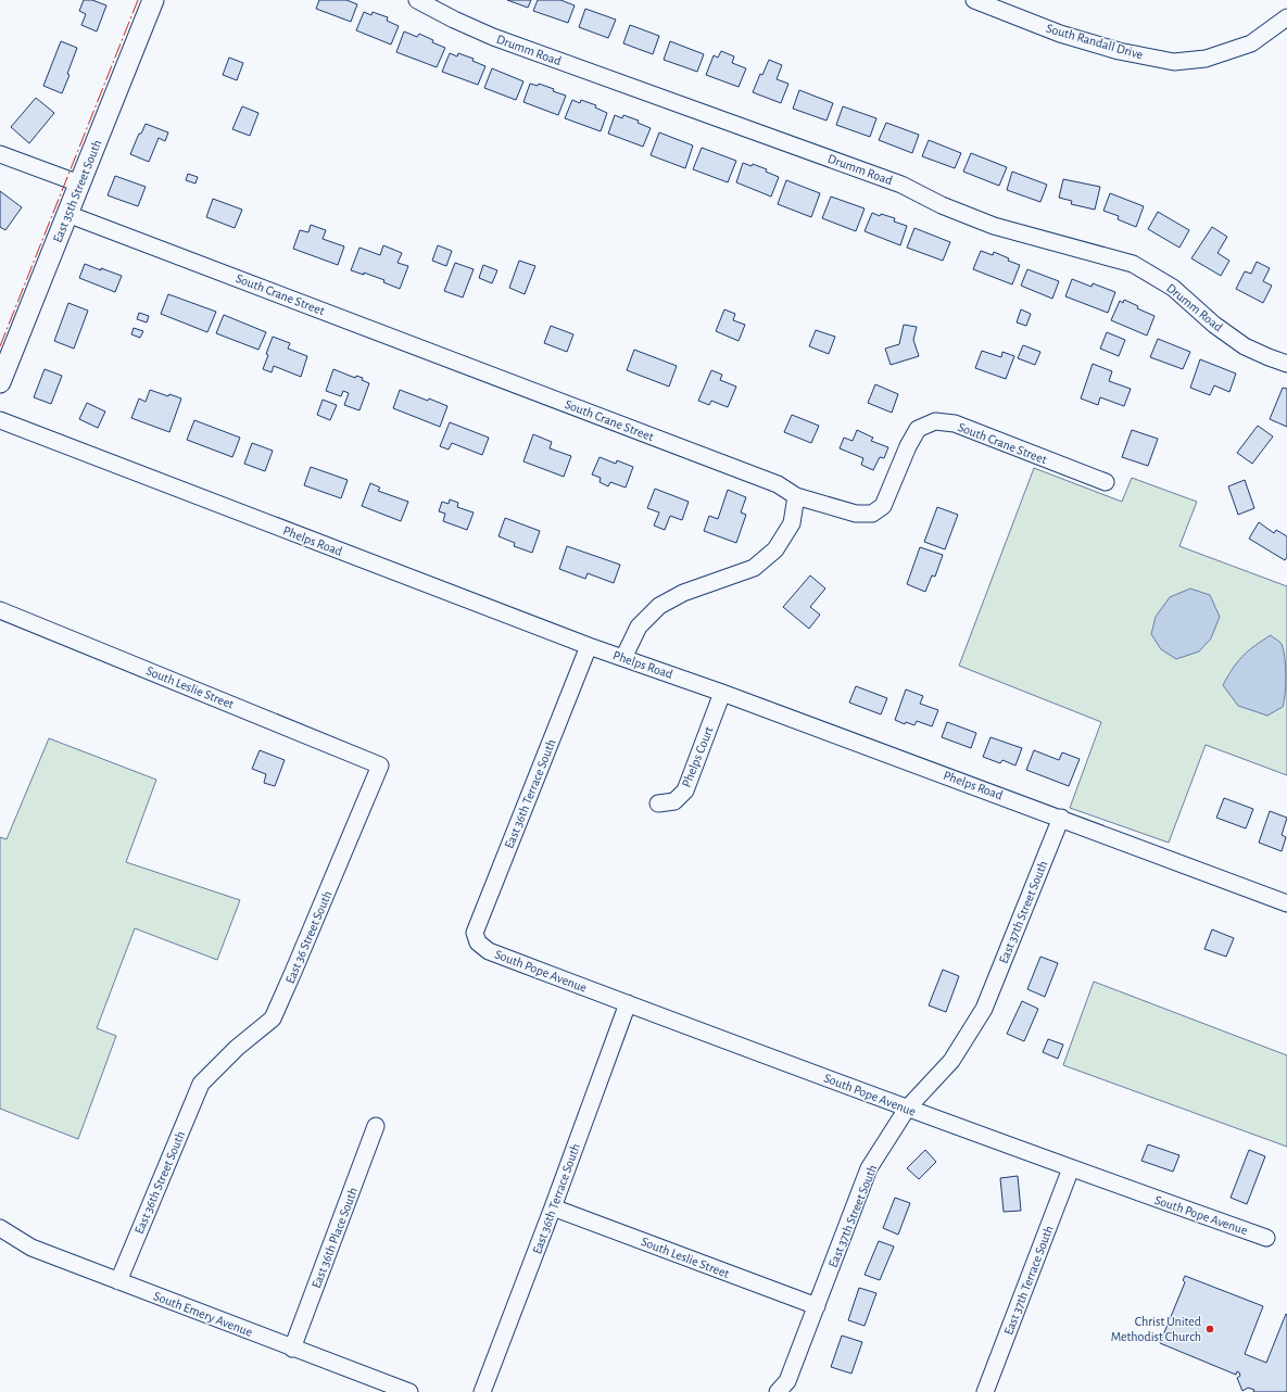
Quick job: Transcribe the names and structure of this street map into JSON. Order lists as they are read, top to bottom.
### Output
{
  "streets": {
    "main road": ["East 35th Street South"],
    "street": [
      "South Randall Drive",
      "Drumm Road",
      "South Crane Street",
      "Phelps Road",
      "South Leslie Street",
      "Phelps Court",
      "East 36th Terrace South",
      "East 37th Street South",
      "East 36 Street South",
      "South Pope Avenue",
      "East 36th Street South",
      "East 36th Place South",
      "East 37th Terrace South",
      "South Emery Avenue"
    ]
  },
  "crossings": [
    ["East 35th Street South", "South Crane Street"],
    ["Phelps Road", "Phelps Court"],
    ["Phelps Road", "East 36th Terrace South"],
    ["Phelps Road", "East 37th Street South"],
    ["South Leslie Street", "East 36th Terrace South"],
    ["South Leslie Street", "East 37th Street South"],
    ["South Leslie Street", "East 36 Street South"],
    ["East 36th Terrace South", "South Pope Avenue"],
    ["East 37th Street South", "South Pope Avenue"],
    ["East 36 Street South", "East 36th Street South"],
    ["South Pope Avenue", "East 37th Terrace South"],
    ["East 36th Street South", "South Emery Avenue"],
    ["East 36th Place South", "South Emery Avenue"]
  ],
  "places": ["Christ United Methodist Church"]
}
